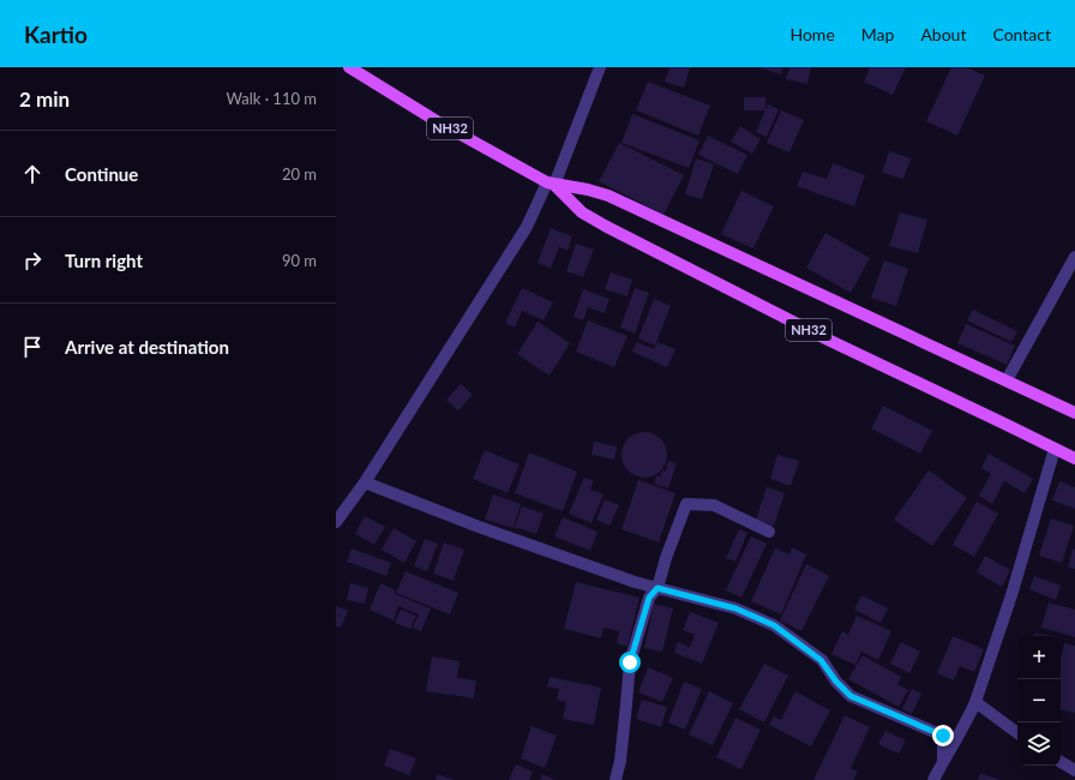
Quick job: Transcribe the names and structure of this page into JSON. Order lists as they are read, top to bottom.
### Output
{
  "streets": {
    "main road": ["NH32"]
  },
  "page": {
    "header": "Kartio",
    "nav": [
      "Home",
      "Map",
      "About",
      "Contact"
    ],
    "heading": ["2 min", "Walk · 110 m"],
    "list": [
      ["Continue", "20 m"],
      ["Turn right", "90 m"],
      "Arrive at destination"
    ],
    "map_buttons": ["+", "−"]
  }
}
